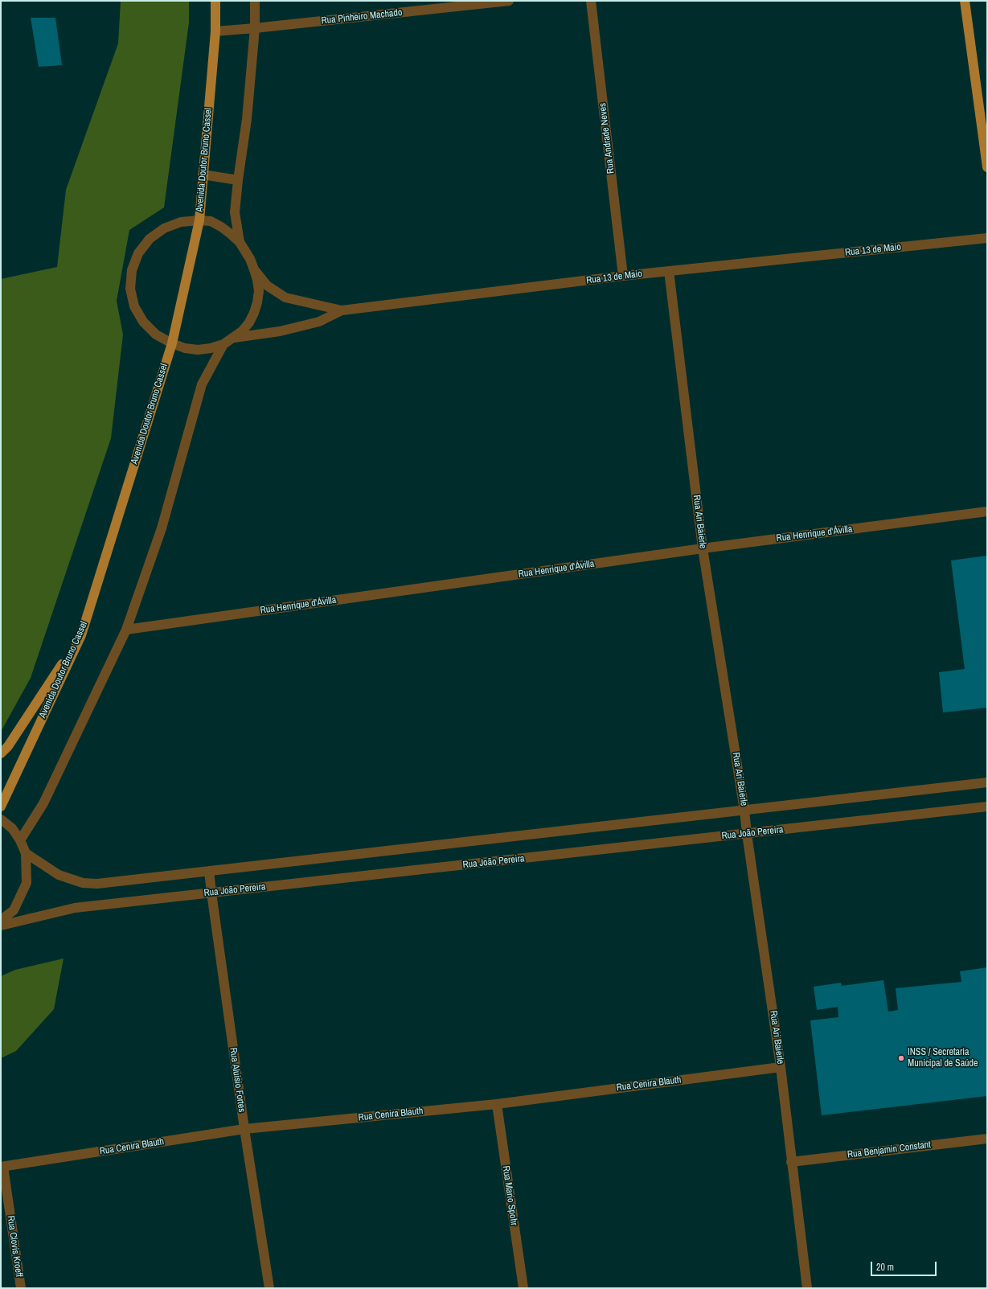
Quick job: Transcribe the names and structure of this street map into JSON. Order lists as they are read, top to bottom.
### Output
{
  "streets": {
    "main road": ["Avenida Doutor Bruno Cassel"],
    "street": [
      "Rua Pinheiro Machado",
      "Rua Andrade Neves",
      "Rua 13 de Maio",
      "Rua Ari Baierle",
      "Rua Henrique d'Ávilla",
      "Rua João Pereira",
      "Rua Aluisio Fortes",
      "Rua Cenira Blauth",
      "Rua Benjamin Constant",
      "Rua Mario Spohr",
      "Rua Clovis Kroeff"
    ]
  },
  "crossings": [
    ["Rua Pinheiro Machado", "Avenida Doutor Bruno Cassel"],
    ["Rua Andrade Neves", "Rua 13 de Maio"],
    ["Rua 13 de Maio", "Rua Ari Baierle"],
    ["Rua Ari Baierle", "Rua Henrique d'Ávilla"],
    ["Rua Ari Baierle", "Rua João Pereira"],
    ["Rua Ari Baierle", "Rua Cenira Blauth"],
    ["Rua Ari Baierle", "Rua Benjamin Constant"],
    ["Rua João Pereira", "Rua Aluisio Fortes"],
    ["Rua Aluisio Fortes", "Rua Cenira Blauth"],
    ["Rua Cenira Blauth", "Rua Mario Spohr"],
    ["Rua Cenira Blauth", "Rua Clovis Kroeff"]
  ],
  "places": ["INSS / Secretaria Municipal de Saúde"],
  "scale_bar": "20 m"
}
